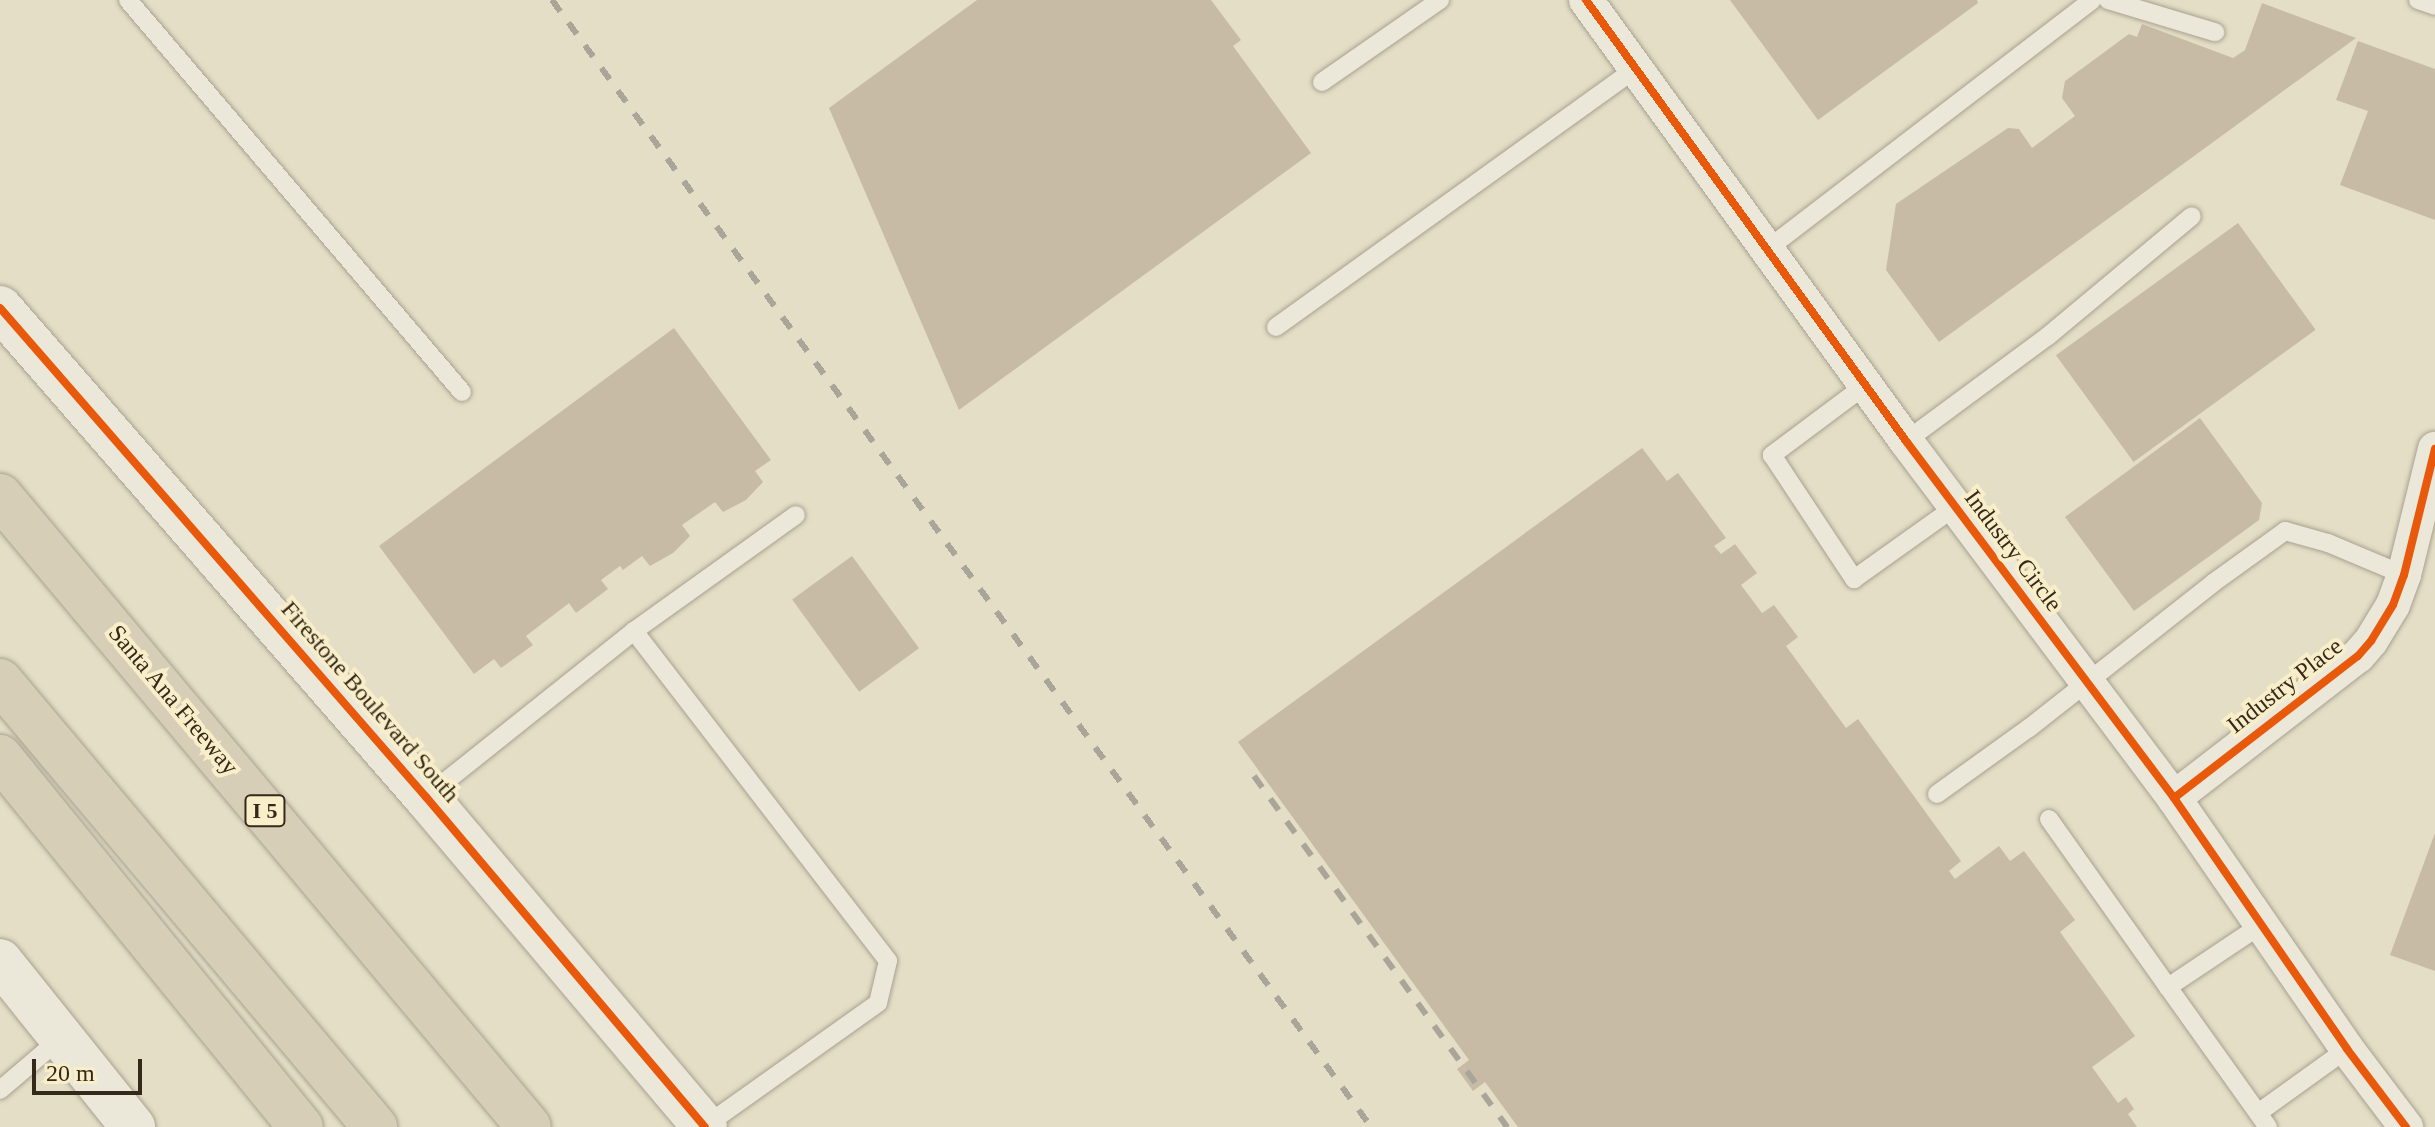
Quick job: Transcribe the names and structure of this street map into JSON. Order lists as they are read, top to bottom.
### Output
{
  "streets": {
    "highway": ["Santa Ana Freeway", "I 5"],
    "street": ["Industry Circle", "Industry Place", "Firestone Boulevard South"]
  },
  "crossings": [
    ["Industry Circle", "Industry Place"]
  ],
  "scale_bar": "20 m"
}
